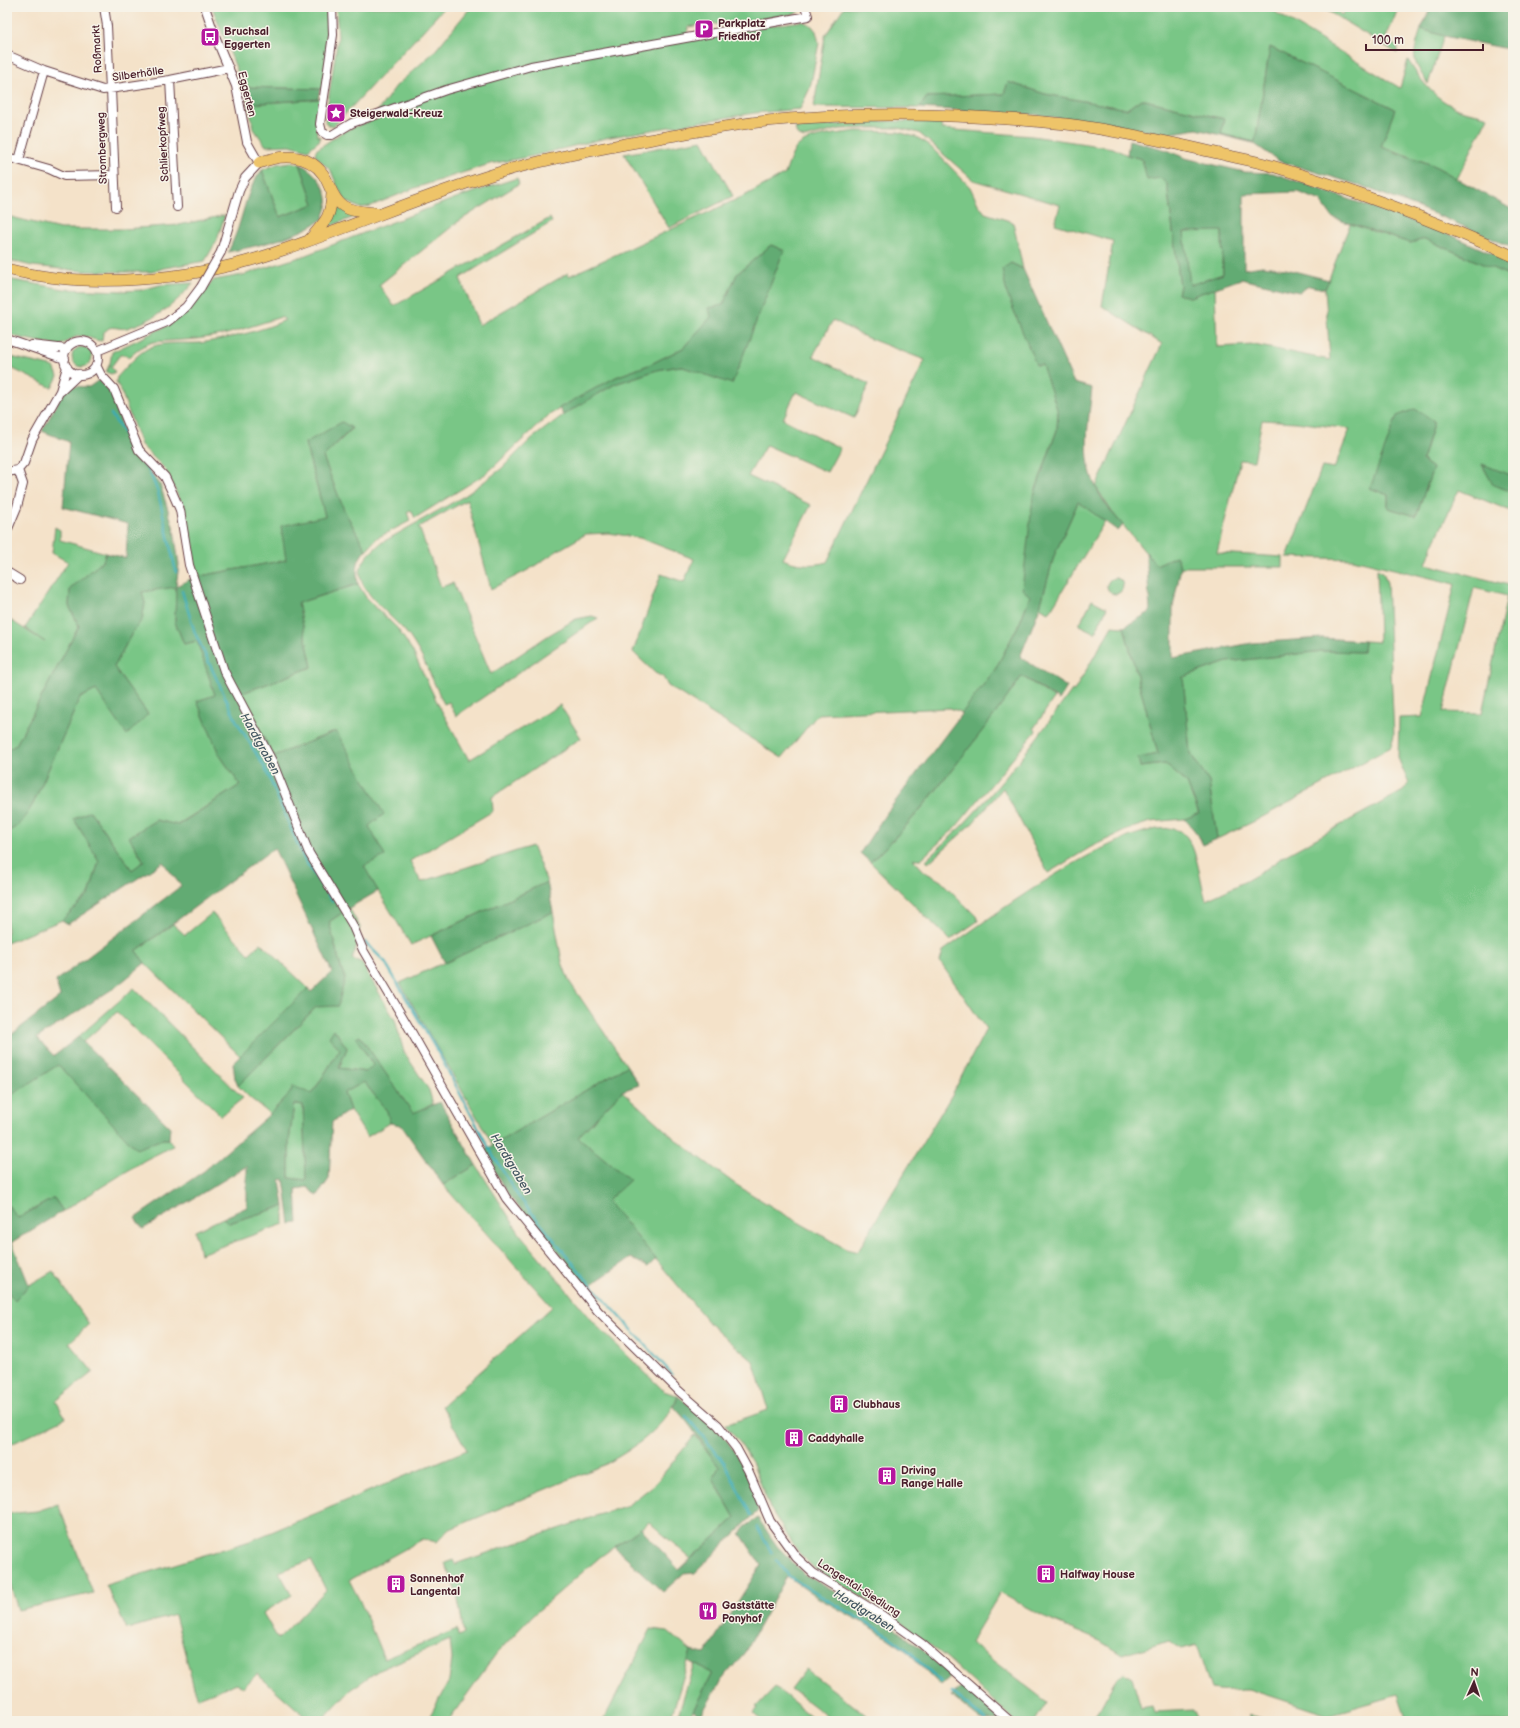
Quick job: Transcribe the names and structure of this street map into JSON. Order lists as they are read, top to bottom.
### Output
{
  "streets": {
    "street": [
      "Roßmarkt",
      "Silberhölle",
      "Eggerten",
      "Schlierkopfweg",
      "Strombergweg",
      "Langental-Siedlung"
    ]
  },
  "crossings": [
    ["Roßmarkt", "Silberhölle"],
    ["Roßmarkt", "Strombergweg"],
    ["Silberhölle", "Eggerten"],
    ["Silberhölle", "Schlierkopfweg"],
    ["Silberhölle", "Strombergweg"]
  ],
  "water": ["Hardtgraben"],
  "places": {
    "parking": ["Parkplatz Friedhof"],
    "bus stop": ["Bruchsal Eggerten"],
    "place": ["Steigerwald-Kreuz"],
    "building": [
      "Clubhaus",
      "Caddyhalle",
      "Driving Range Halle",
      "Halfway House",
      "Sonnenhof Langental"
    ],
    "restaurant": ["Gaststätte Ponyhof"]
  },
  "scale_bar": "100 m",
  "north": "top"
}
